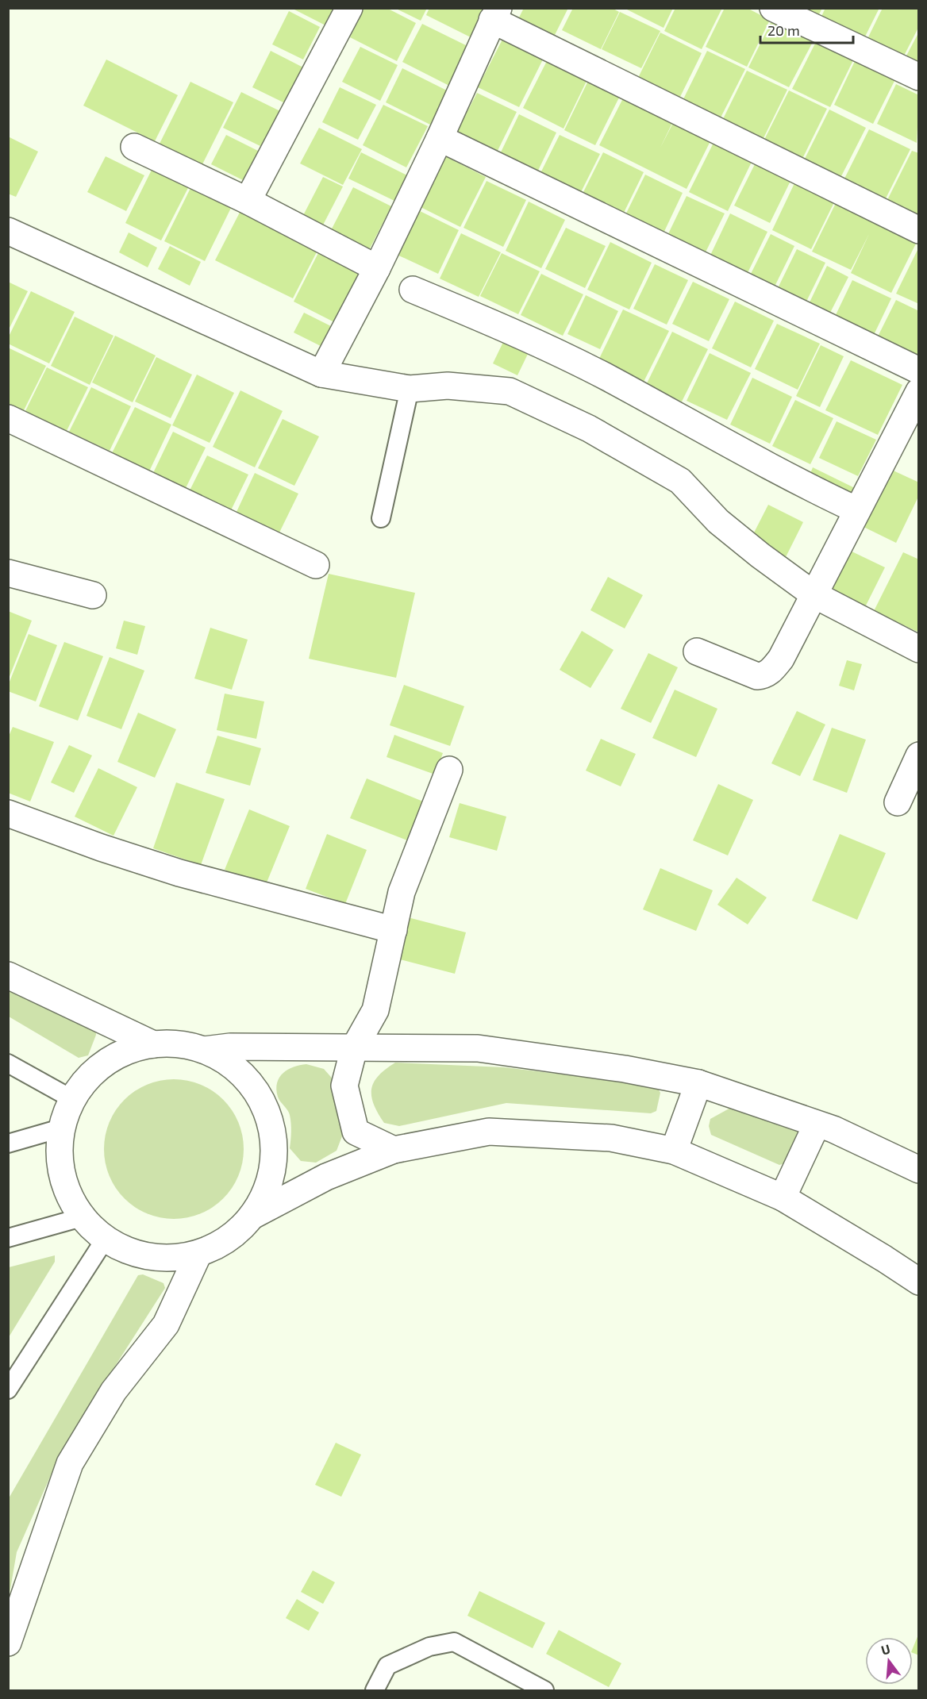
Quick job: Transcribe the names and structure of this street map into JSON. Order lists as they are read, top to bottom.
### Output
{
  "scale_bar": "20 m",
  "north": "top"
}
